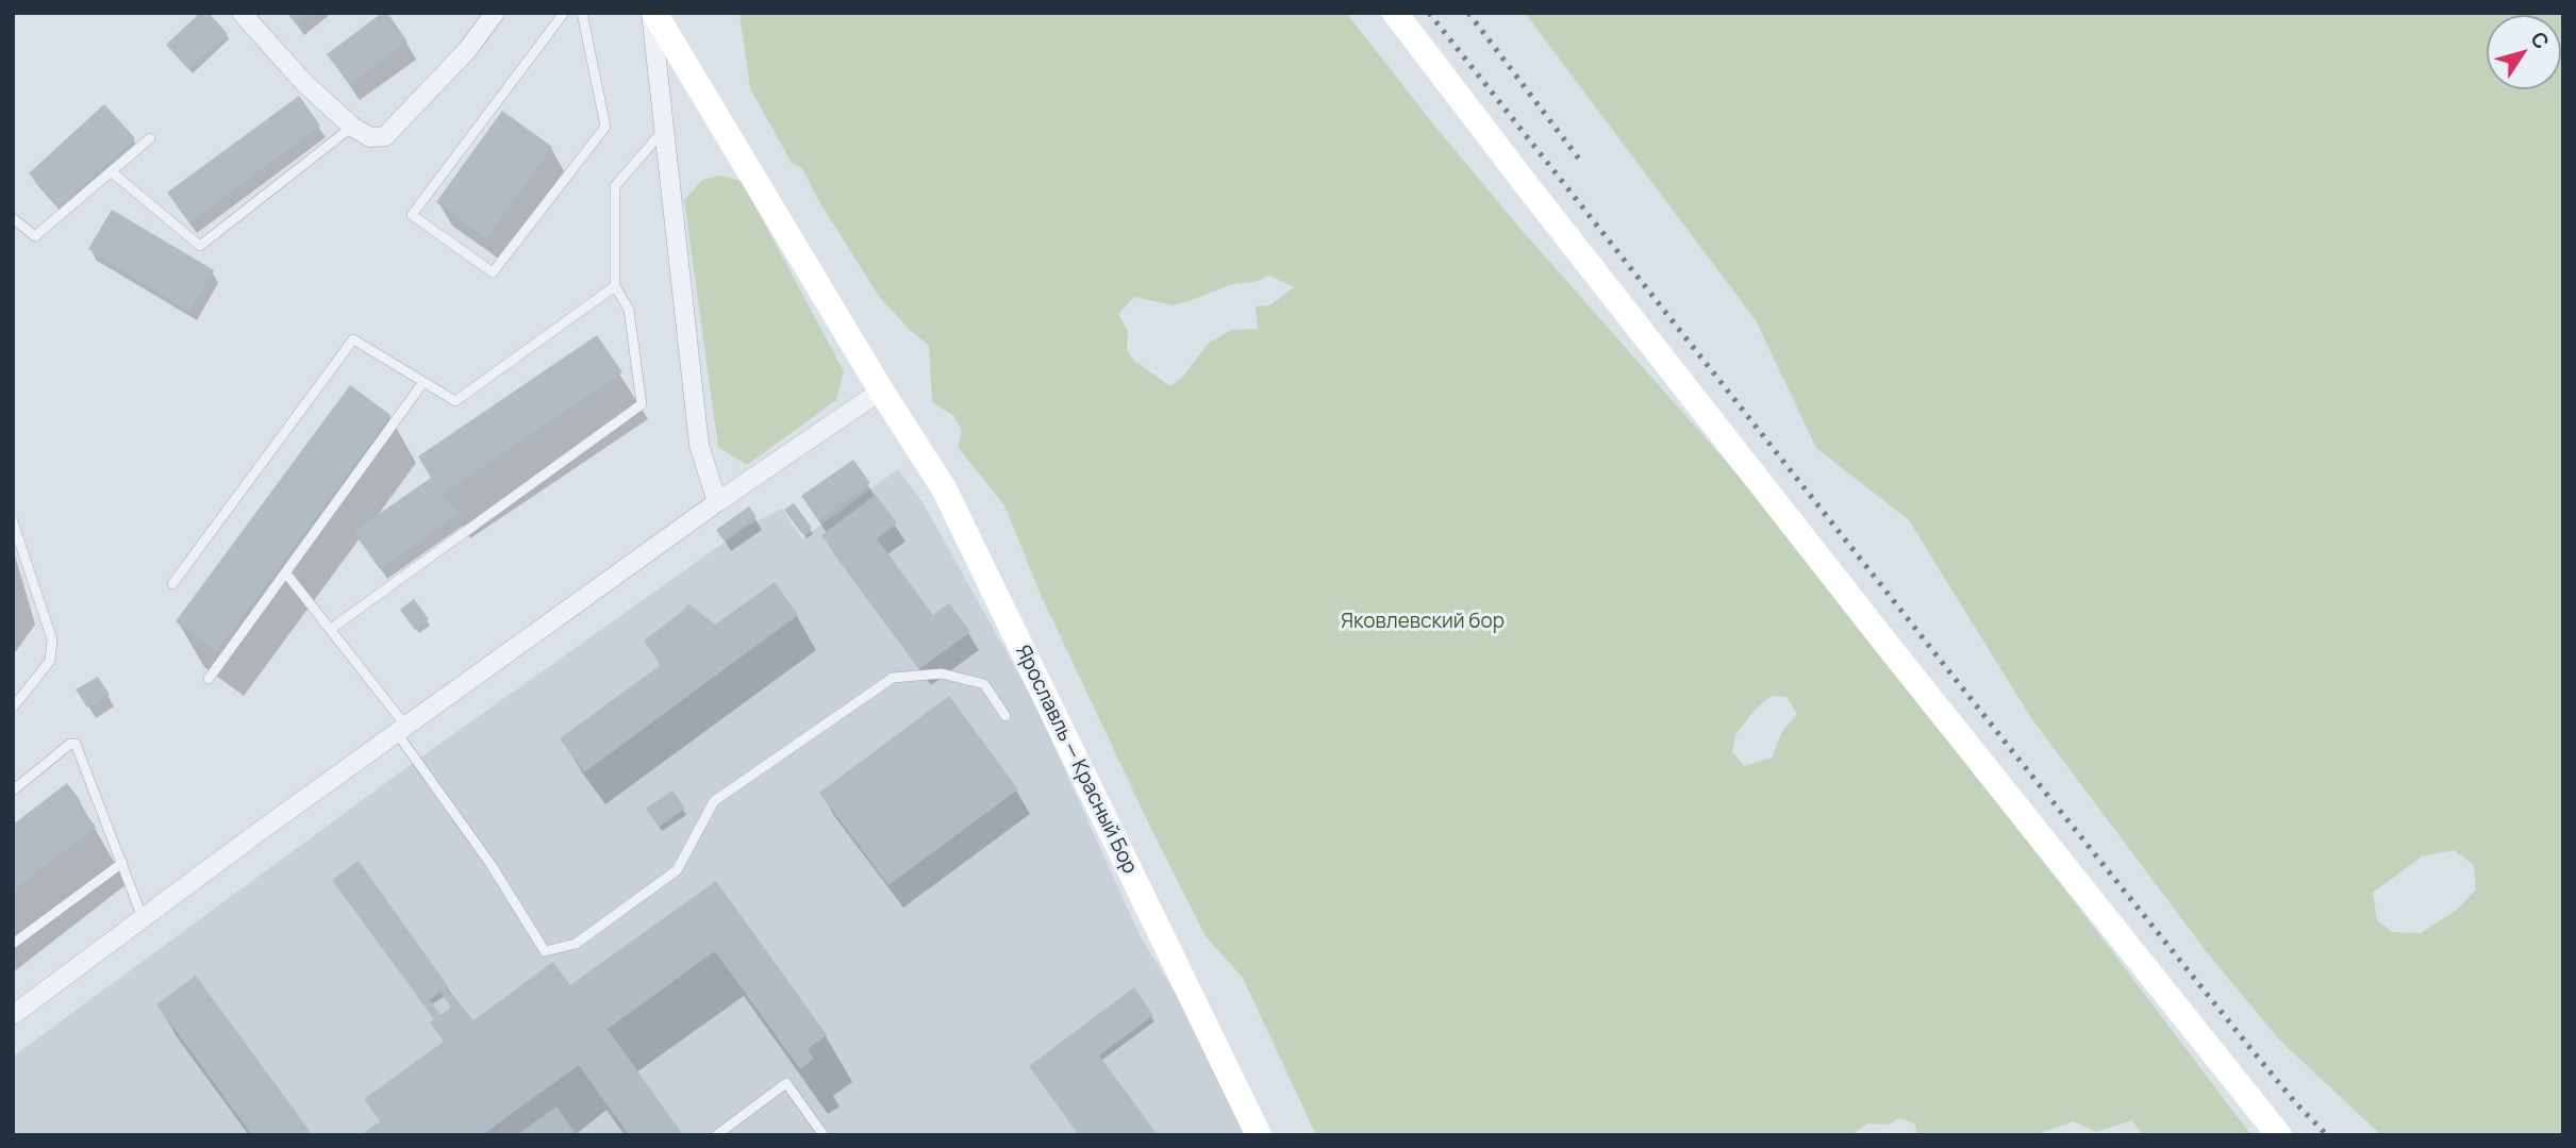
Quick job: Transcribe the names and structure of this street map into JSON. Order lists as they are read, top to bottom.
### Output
{
  "streets": {
    "street": ["Ярославль — Красный Бор"]
  },
  "parks": ["Яковлевский бор"],
  "north": "top right"
}
